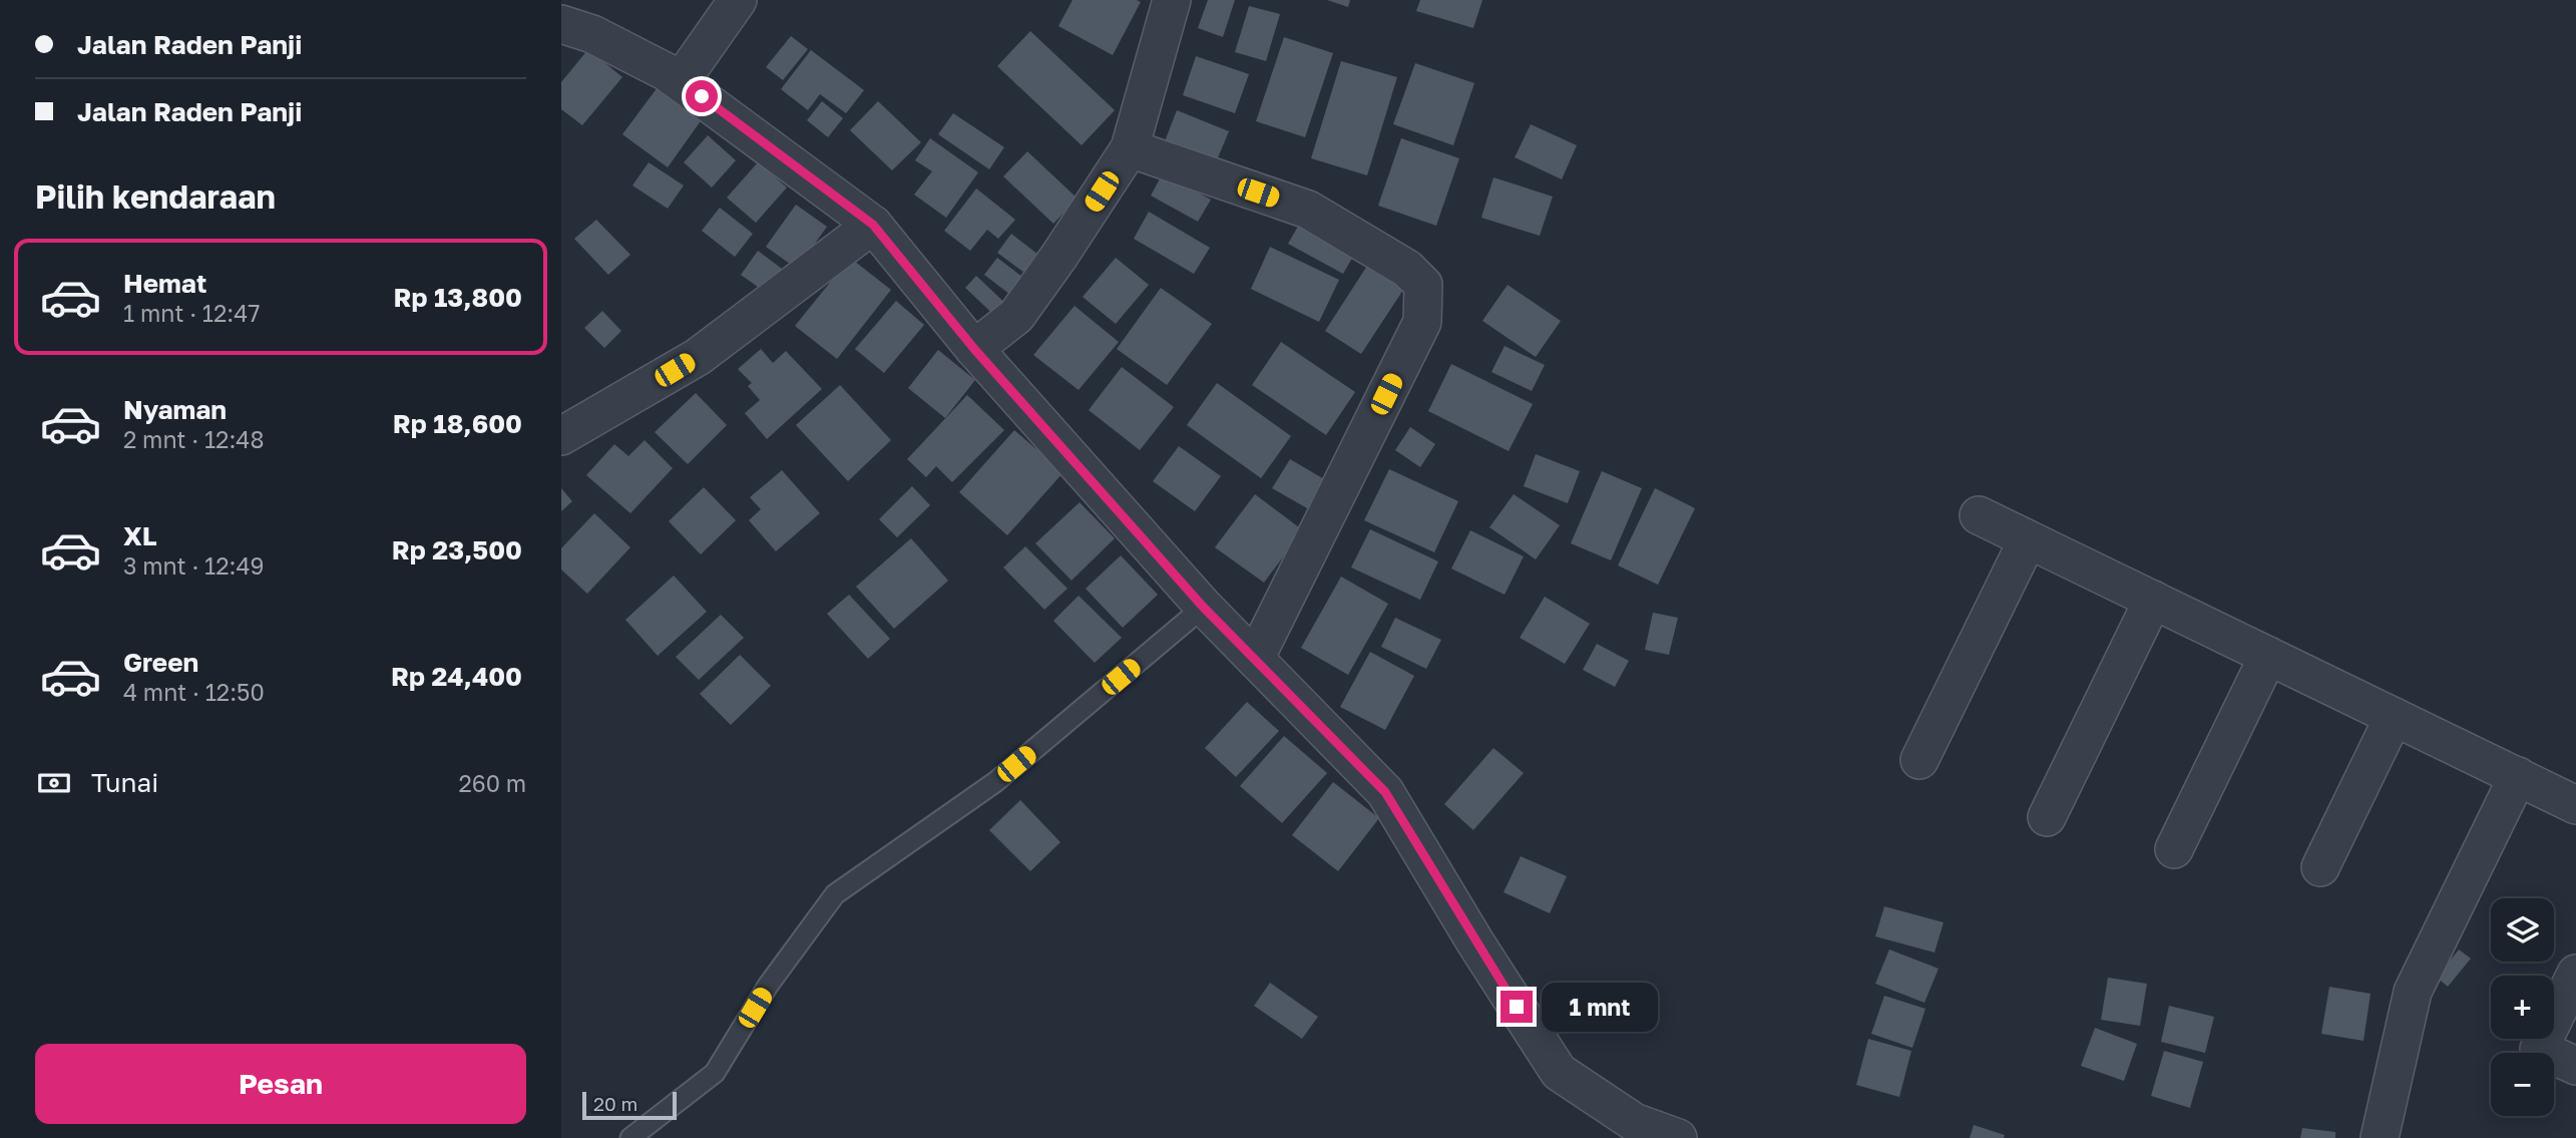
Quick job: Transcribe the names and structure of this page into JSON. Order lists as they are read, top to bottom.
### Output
{
  "scale_bar": "20 m",
  "page": {
    "banner": ["Jalan Raden Panji", "Jalan Raden Panji"],
    "heading": "Pilih kendaraan",
    "list": [
      {
        "name": "Hemat",
        "note": "1 mnt · 12:47",
        "value": "Rp 13,800"
      },
      {
        "name": "Nyaman",
        "note": "2 mnt · 12:48",
        "value": "Rp 18,600"
      },
      {
        "name": "XL",
        "note": "3 mnt · 12:49",
        "value": "Rp 23,500"
      },
      {
        "name": "Green",
        "note": "4 mnt · 12:50",
        "value": "Rp 24,400"
      }
    ],
    "pay": ["Tunai", "260 m"],
    "map_buttons": ["+", "−"],
    "bubble": "1 mnt",
    "buttons": "Pesan",
    "scale": "20 m"
  }
}
